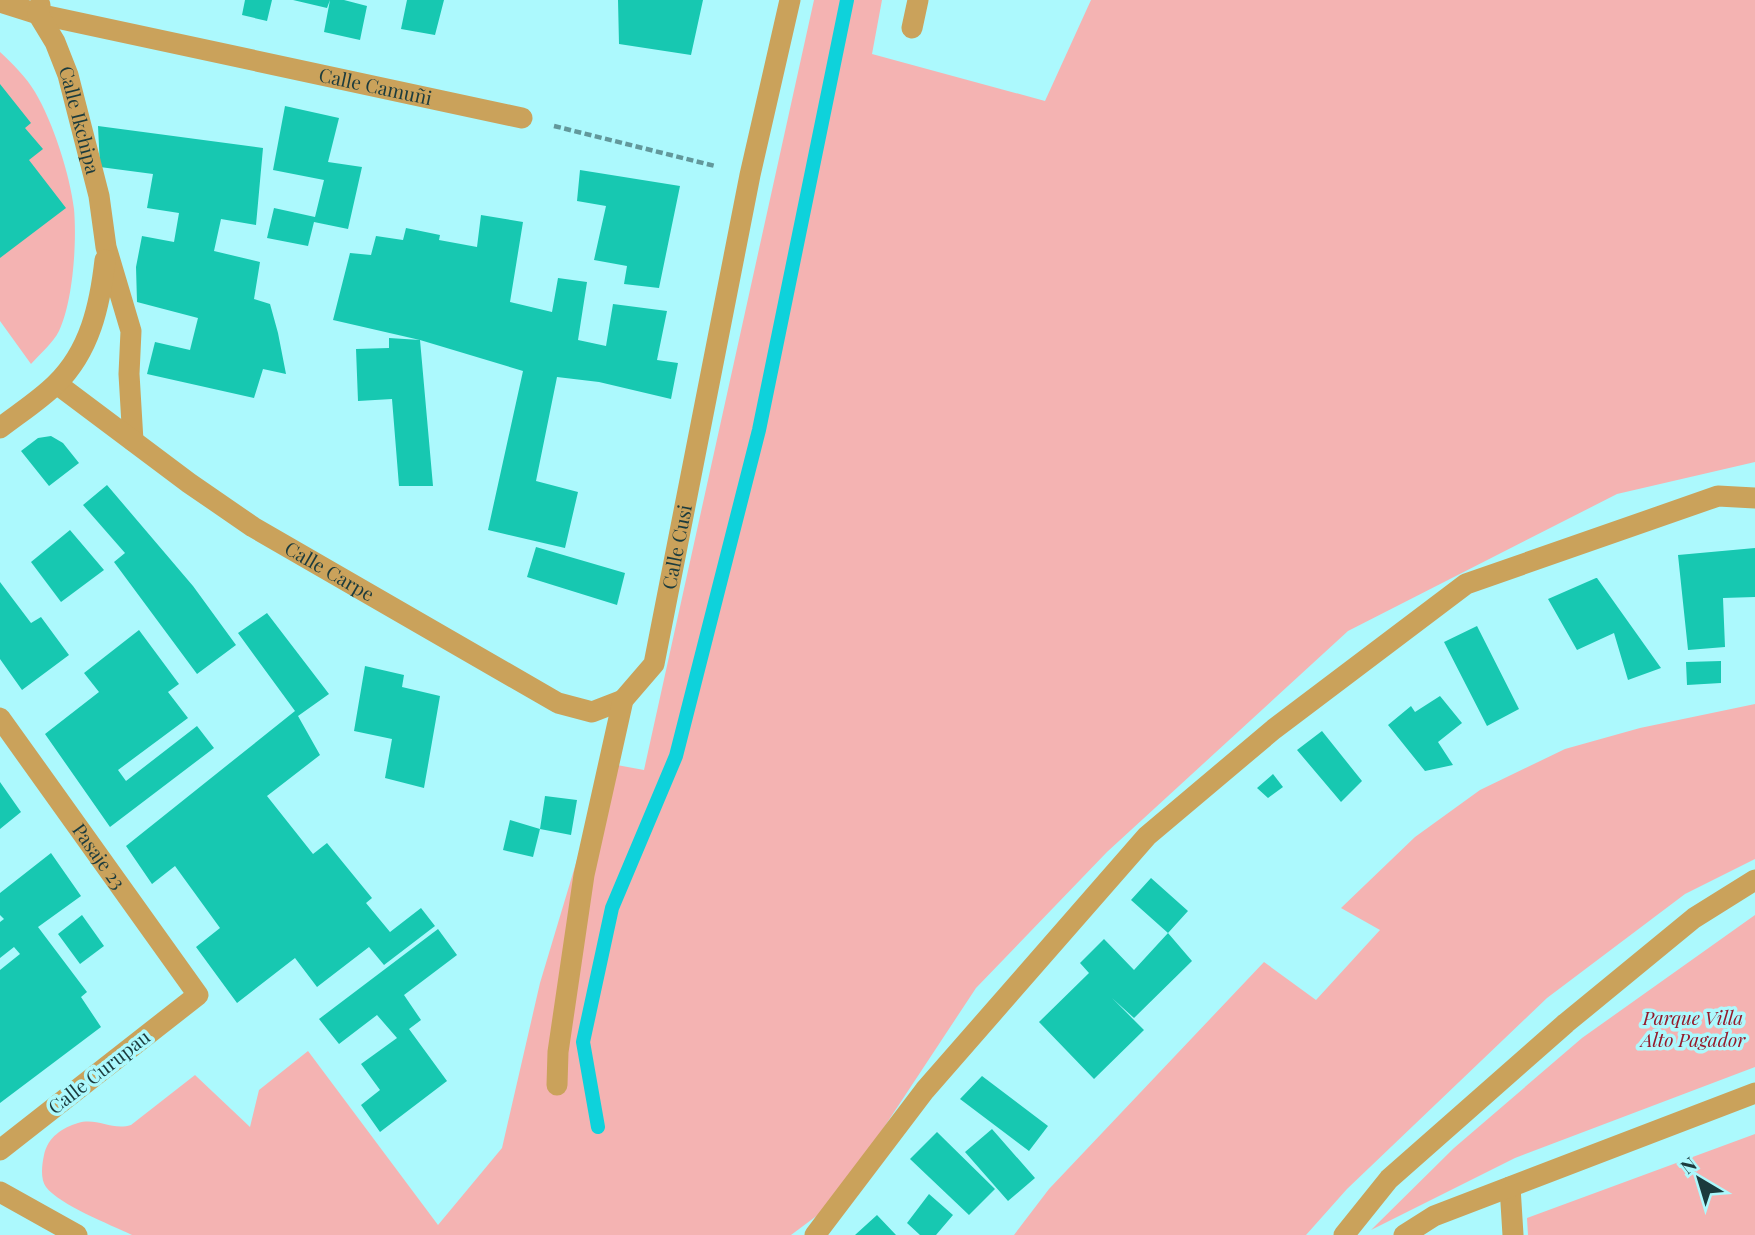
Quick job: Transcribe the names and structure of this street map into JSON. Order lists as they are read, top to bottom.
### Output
{
  "streets": {
    "street": [
      "Calle Camuñi",
      "Calle Ikchipa",
      "Calle Cusi",
      "Calle Carpe",
      "Pasaje 23",
      "Calle Curupau"
    ]
  },
  "crossings": [
    ["Calle Camuñi", "Calle Ikchipa"],
    ["Calle Ikchipa", "Calle Carpe"],
    ["Calle Cusi", "Calle Carpe"],
    ["Pasaje 23", "Calle Curupau"]
  ],
  "parks": ["Parque Villa Alto Pagador"],
  "north": "top left"
}
